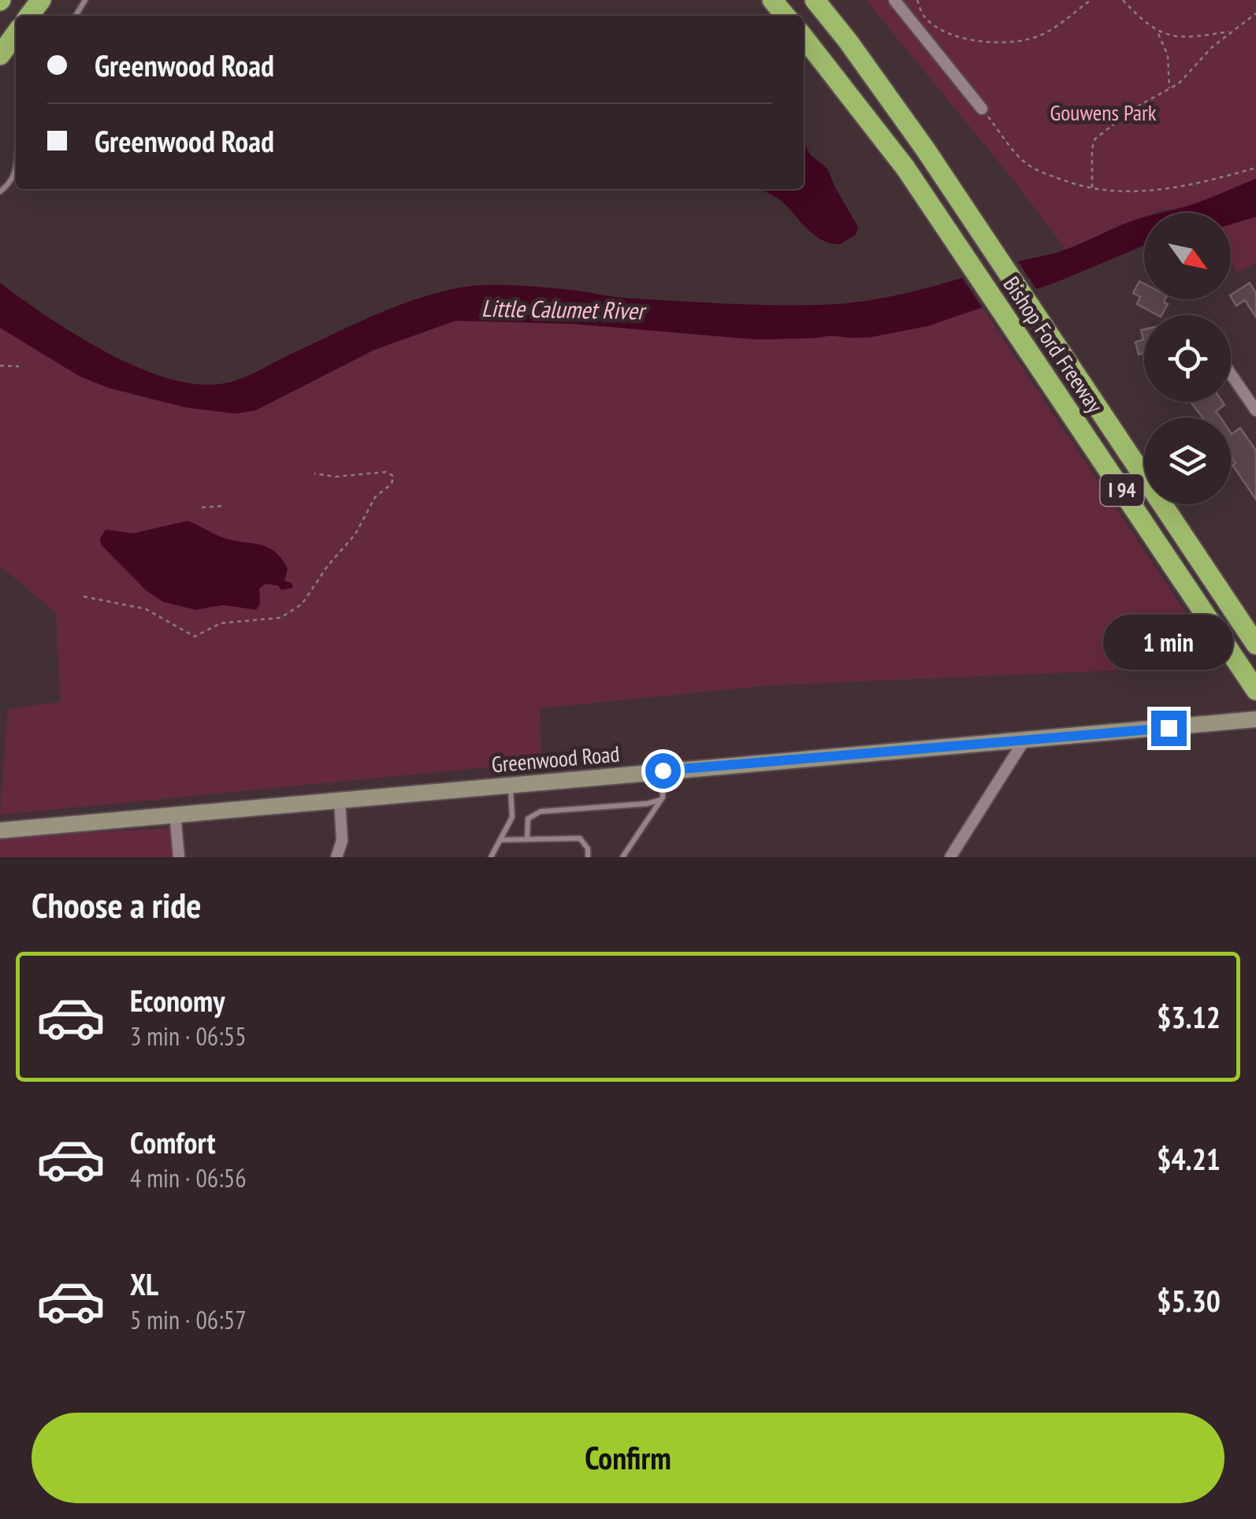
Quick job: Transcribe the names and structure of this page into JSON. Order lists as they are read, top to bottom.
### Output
{
  "streets": {
    "highway": ["Bishop Ford Freeway", "I 94"],
    "street": ["Greenwood Road"]
  },
  "water": ["Little Calumet River"],
  "parks": ["Gouwens Park"],
  "north": "bottom right",
  "page": {
    "banner": ["Greenwood Road", "Greenwood Road"],
    "bubble": "1 min",
    "heading": "Choose a ride",
    "list": [
      {
        "name": "Economy",
        "note": "3 min · 06:55",
        "value": "$3.12"
      },
      {
        "name": "Comfort",
        "note": "4 min · 06:56",
        "value": "$4.21"
      },
      {
        "name": "XL",
        "note": "5 min · 06:57",
        "value": "$5.30"
      }
    ],
    "buttons": "Confirm"
  }
}
